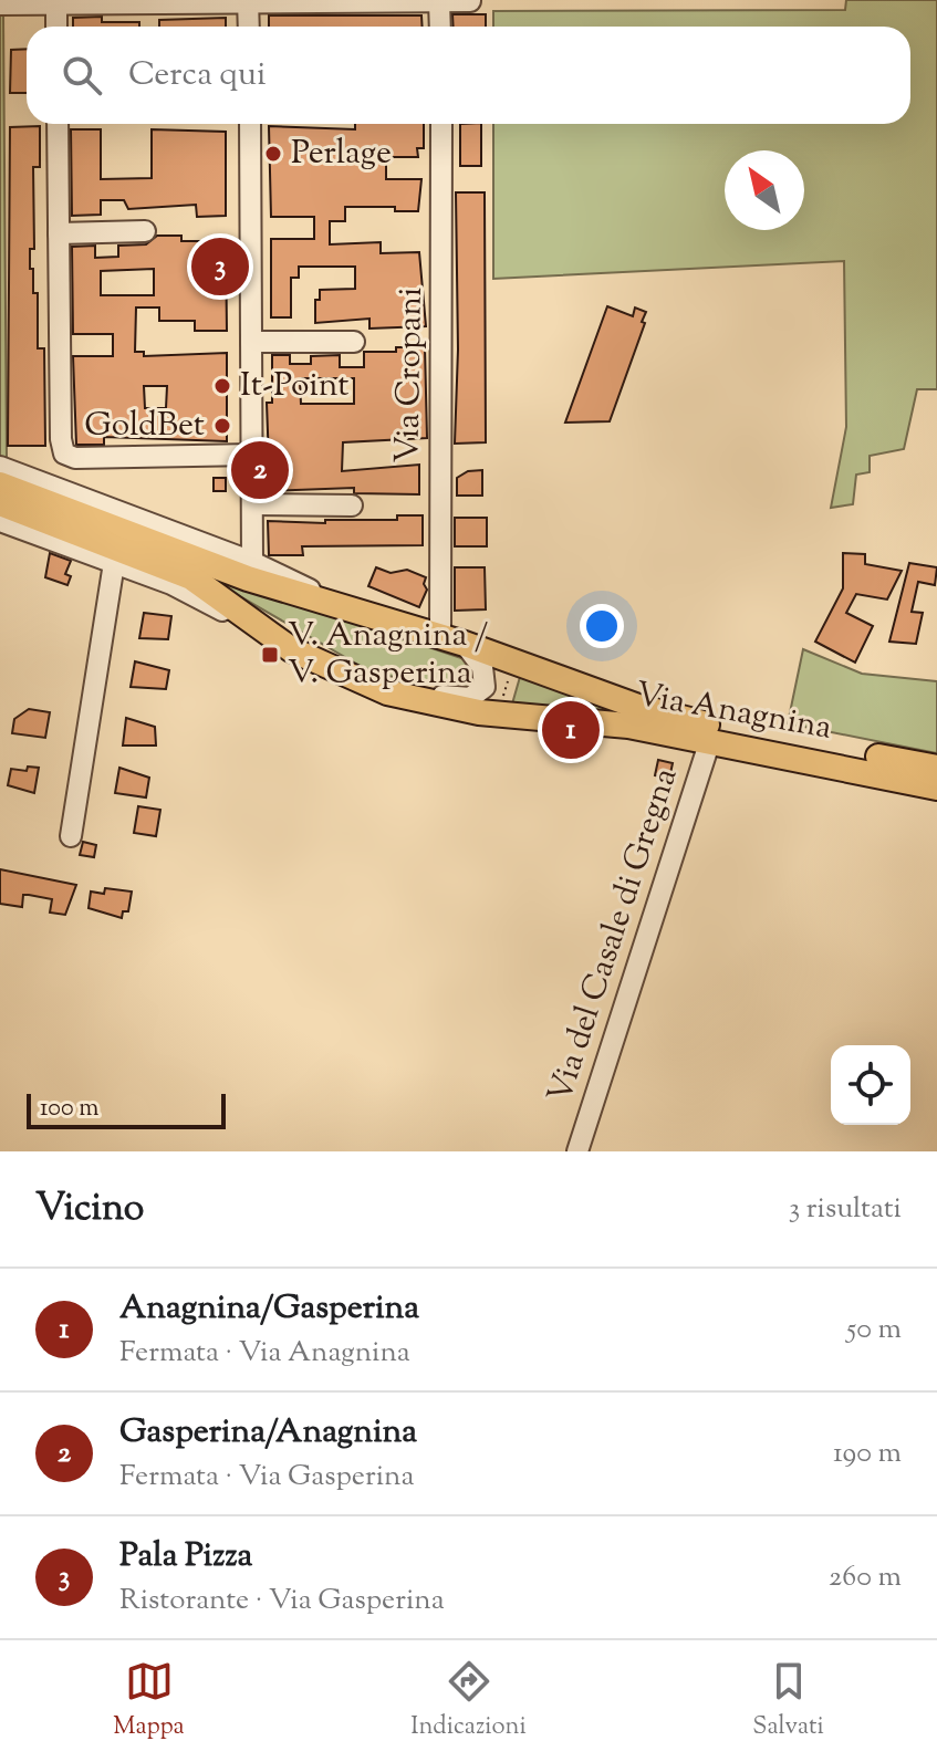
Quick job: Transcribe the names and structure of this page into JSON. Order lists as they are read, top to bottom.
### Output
{
  "streets": {
    "main road": ["Via Anagnina"],
    "street": ["Via Cropani", "Via del Casale di Gregna"]
  },
  "crossings": [
    ["Via Cropani", "Via Anagnina"],
    ["Via Anagnina", "Via del Casale di Gregna"]
  ],
  "places": {
    "other": ["Perlage", "It-Point", "GoldBet"],
    "transit": ["V. Anagnina / V. Gasperina"]
  },
  "scale_bar": "100 m",
  "north": "top left",
  "page": {
    "search": "Cerca qui",
    "pins": ["3", "2", "1"],
    "scale": "100 m",
    "heading": ["Vicino", "3 risultati"],
    "list": [
      {
        "mark": "1",
        "name": "Anagnina/Gasperina",
        "note": "Fermata · Via Anagnina",
        "value": "50 m"
      },
      {
        "mark": "2",
        "name": "Gasperina/Anagnina",
        "note": "Fermata · Via Gasperina",
        "value": "190 m"
      },
      {
        "mark": "3",
        "name": "Pala Pizza",
        "note": "Ristorante · Via Gasperina",
        "value": "260 m"
      }
    ],
    "nav": ["Mappa", "Indicazioni", "Salvati"]
  }
}
